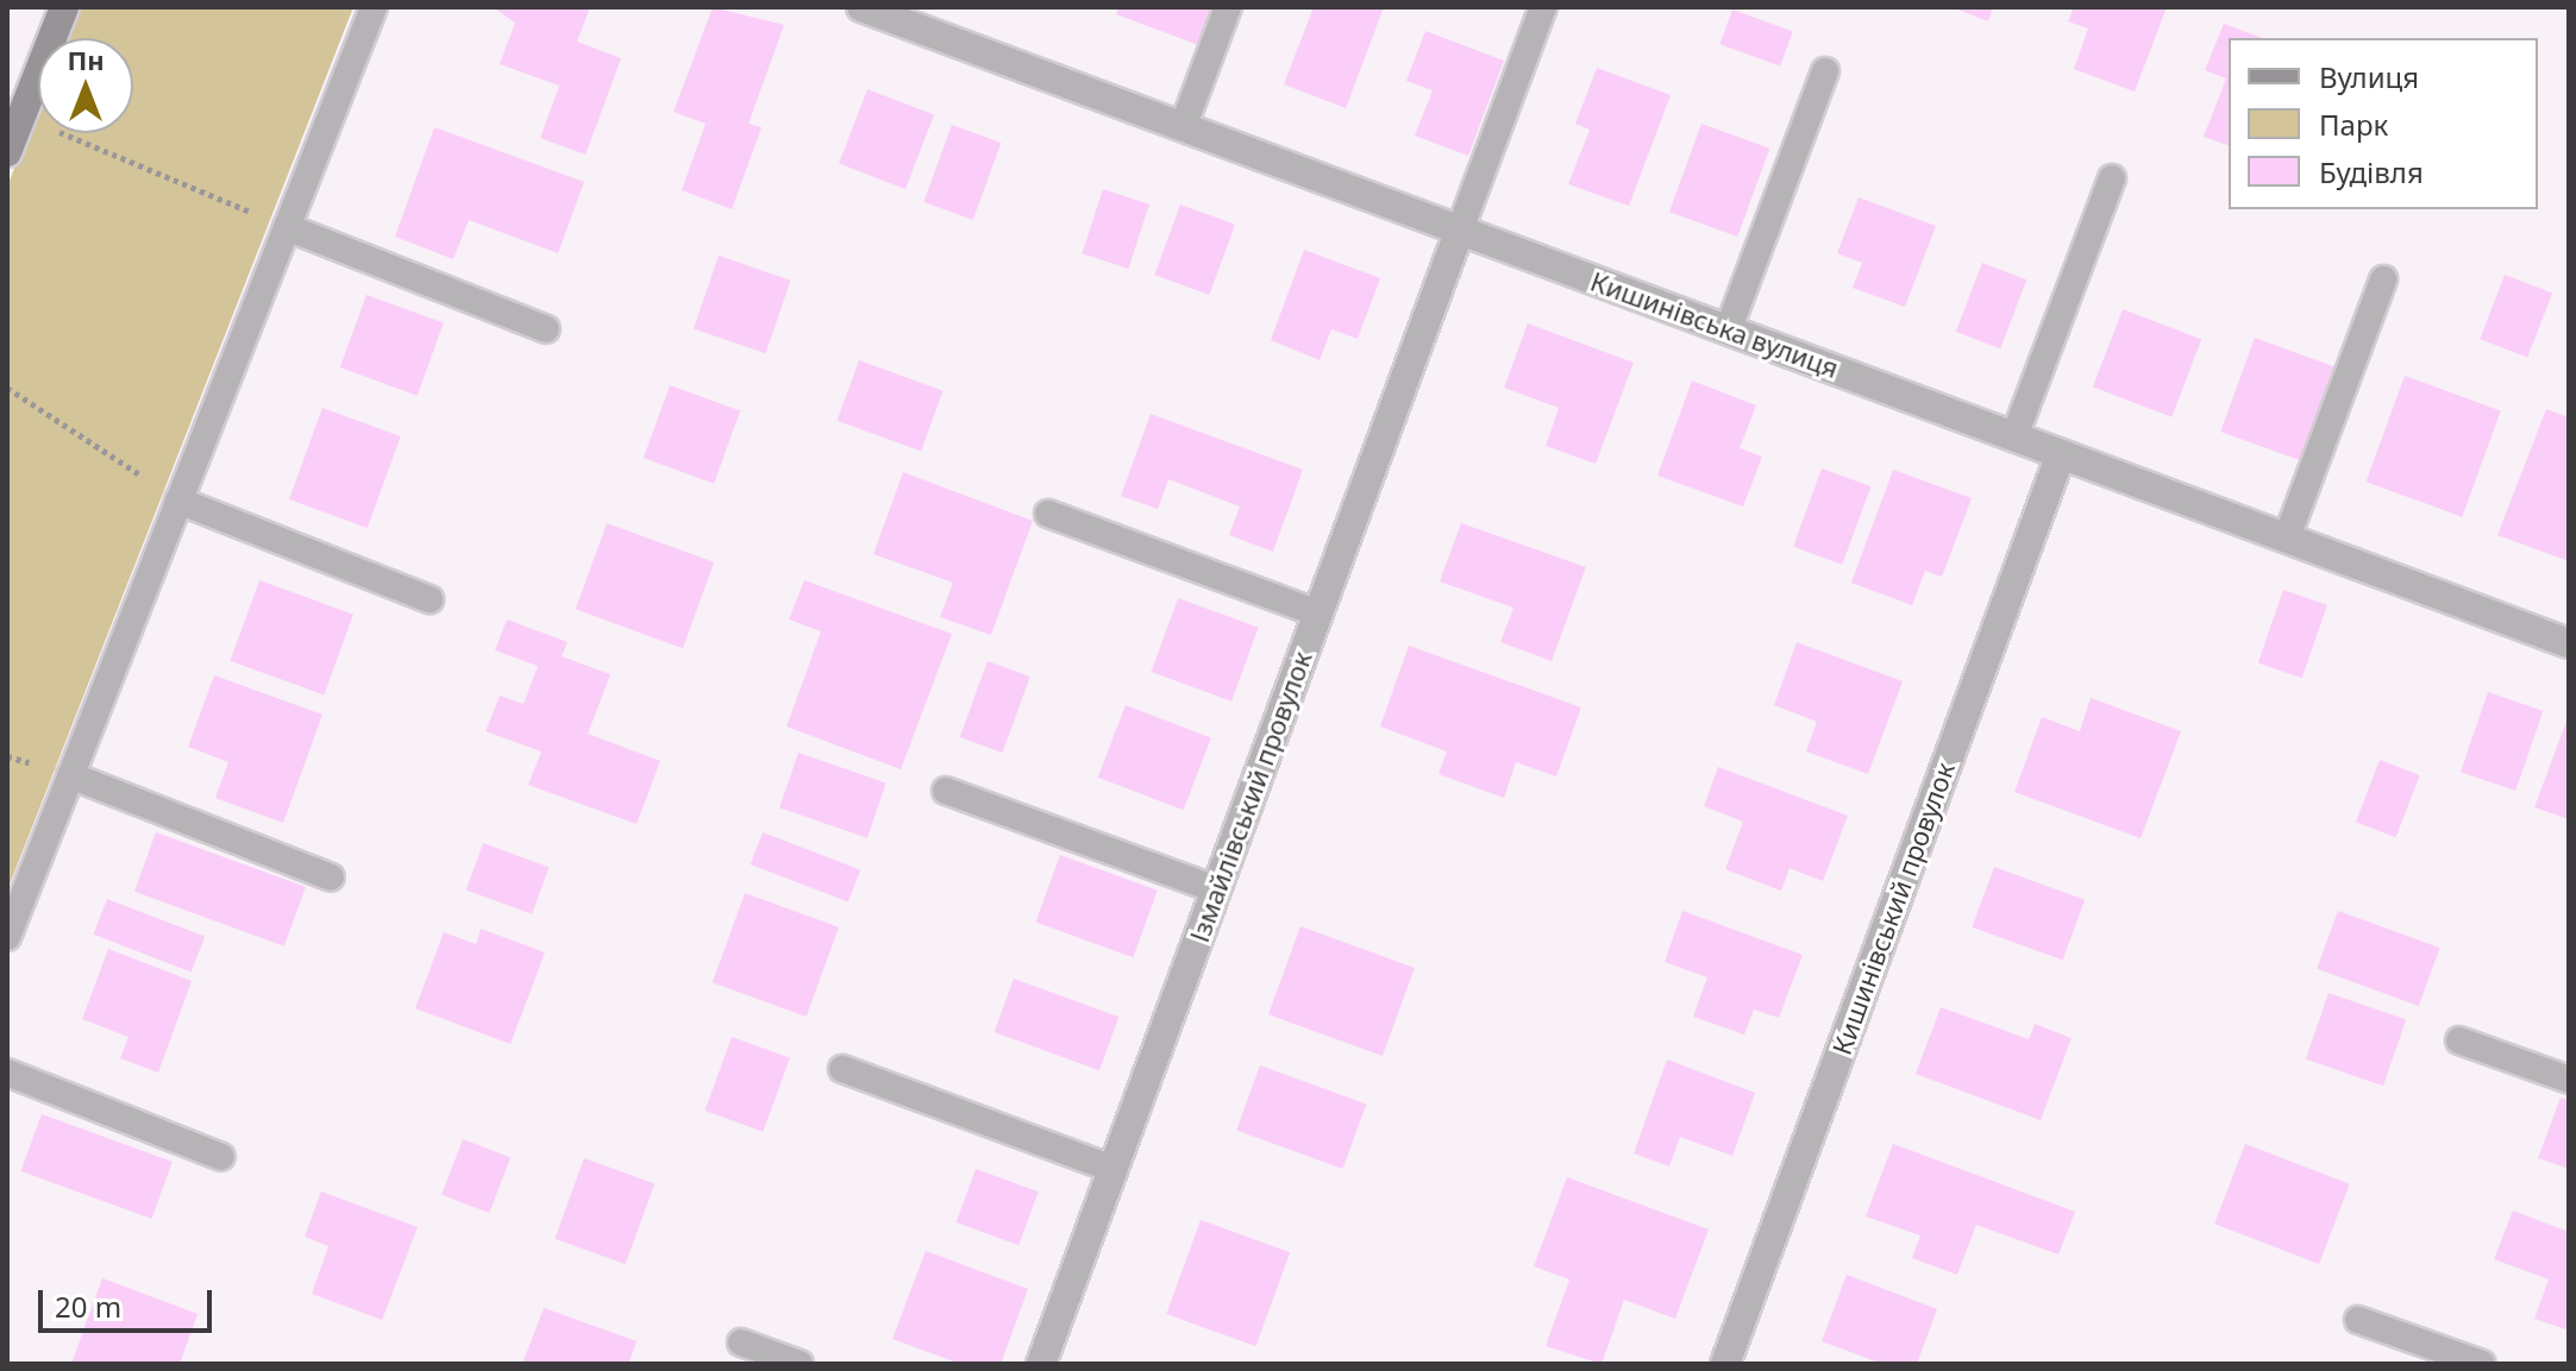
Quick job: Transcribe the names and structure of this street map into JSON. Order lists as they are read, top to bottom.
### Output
{
  "streets": {
    "street": ["Кишинівська вулиця", "Ізмайлівський провулок", "Кишинівський провулок"]
  },
  "crossings": [
    ["Кишинівська вулиця", "Ізмайлівський провулок"],
    ["Кишинівська вулиця", "Кишинівський провулок"]
  ],
  "legend": ["Вулиця", "Парк", "Будівля"],
  "scale_bar": "20 m",
  "north": "top"
}
